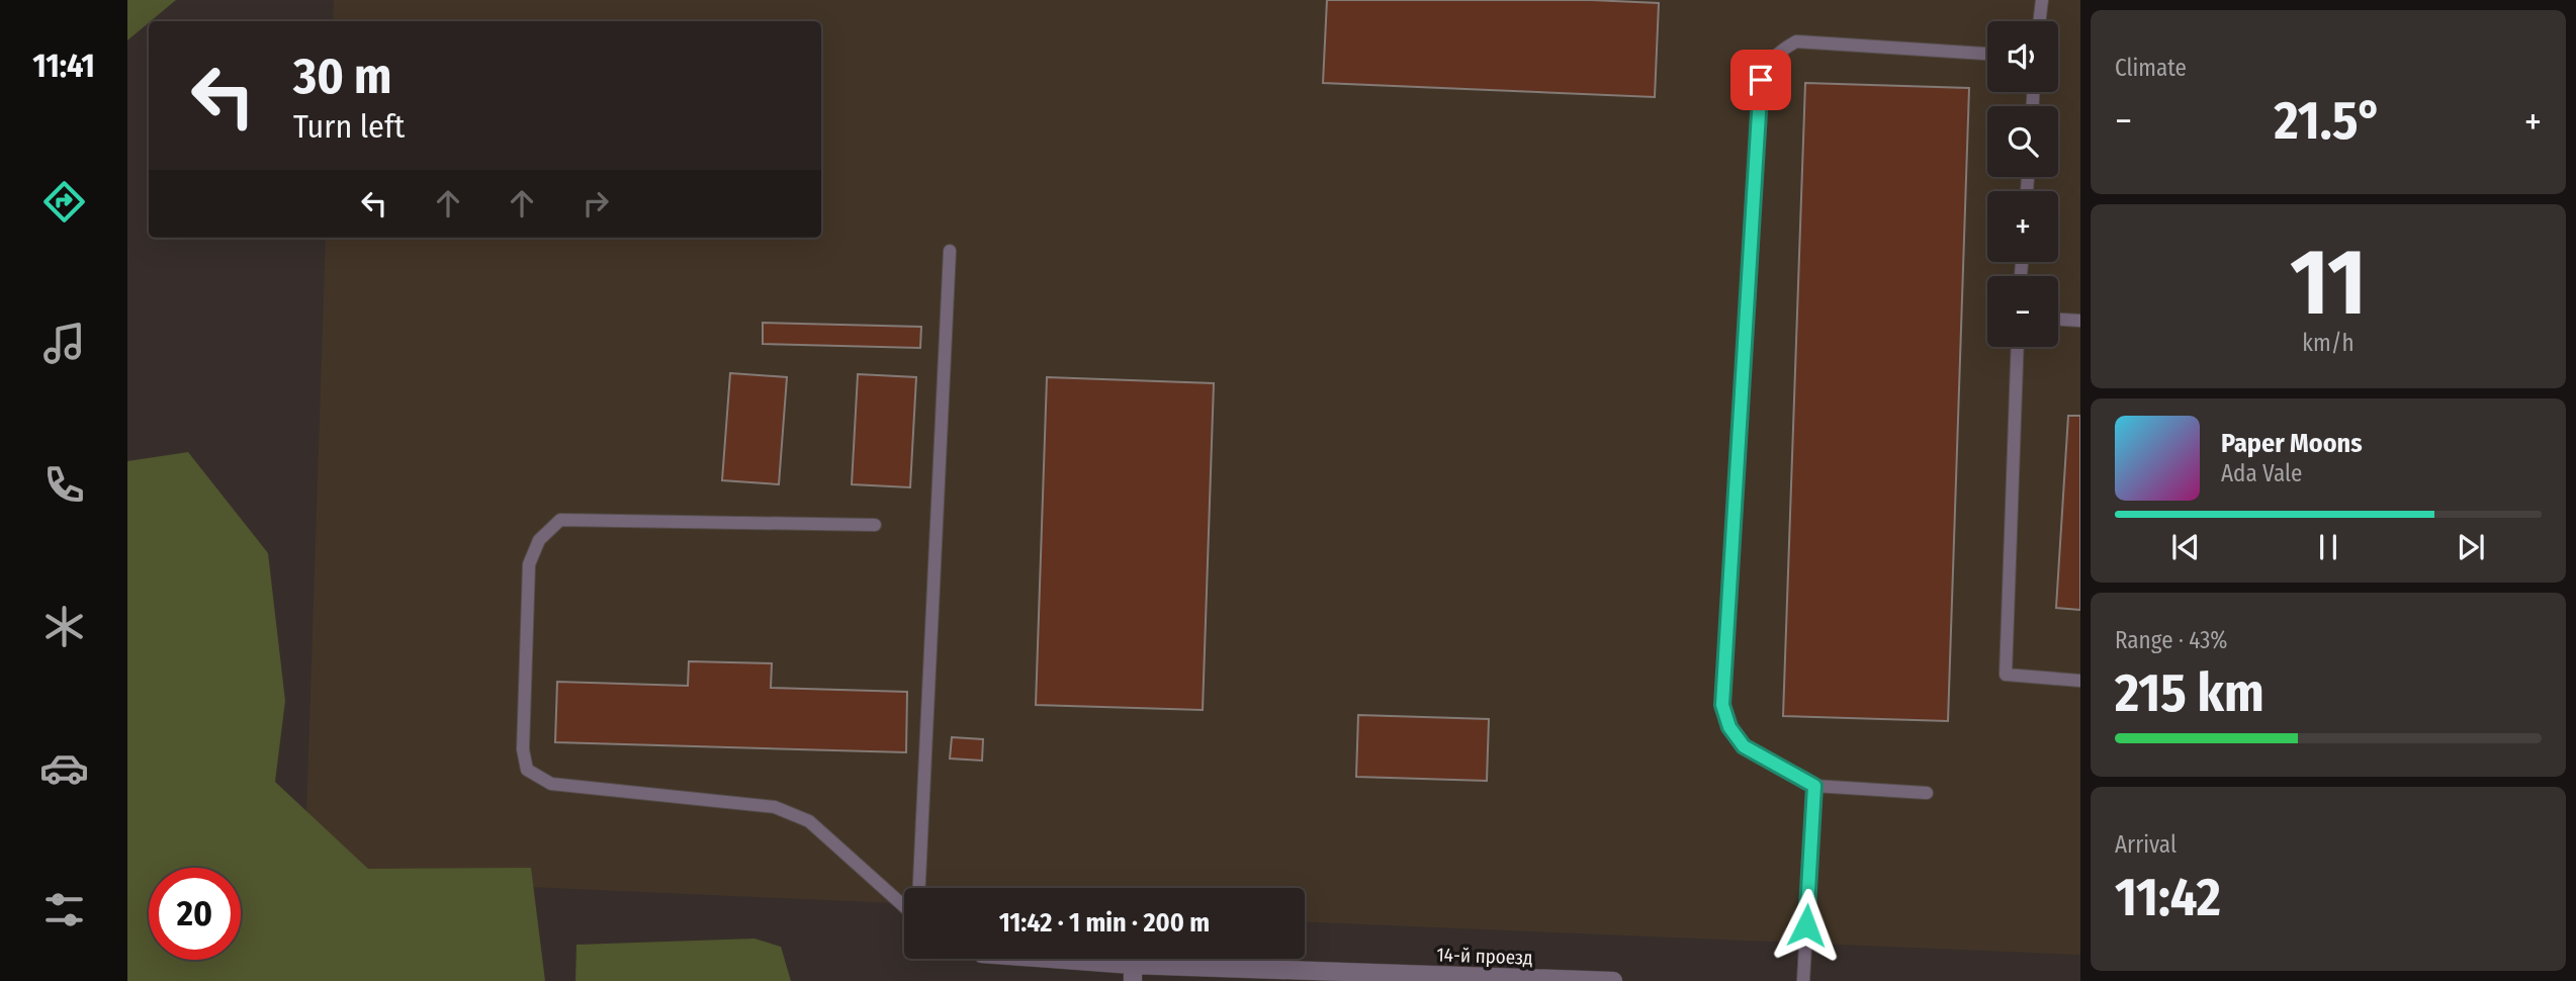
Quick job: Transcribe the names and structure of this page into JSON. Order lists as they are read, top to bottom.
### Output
{
  "streets": {
    "street": ["14-й проезд"]
  },
  "page": {
    "tabs": "11:41",
    "tile": [
      "Climate",
      ["11", "km/h"],
      ["Range · 43%", "215 km"],
      ["Arrival", "11:42"]
    ],
    "map_buttons": ["+", "−"],
    "turn": ["30 m", "Turn left"],
    "heat": ["−", "21.5°", "+"],
    "song": ["Paper Moons", "Ada Vale"],
    "limit": "20",
    "trip": "11:42 · 1 min · 200 m"
  }
}
